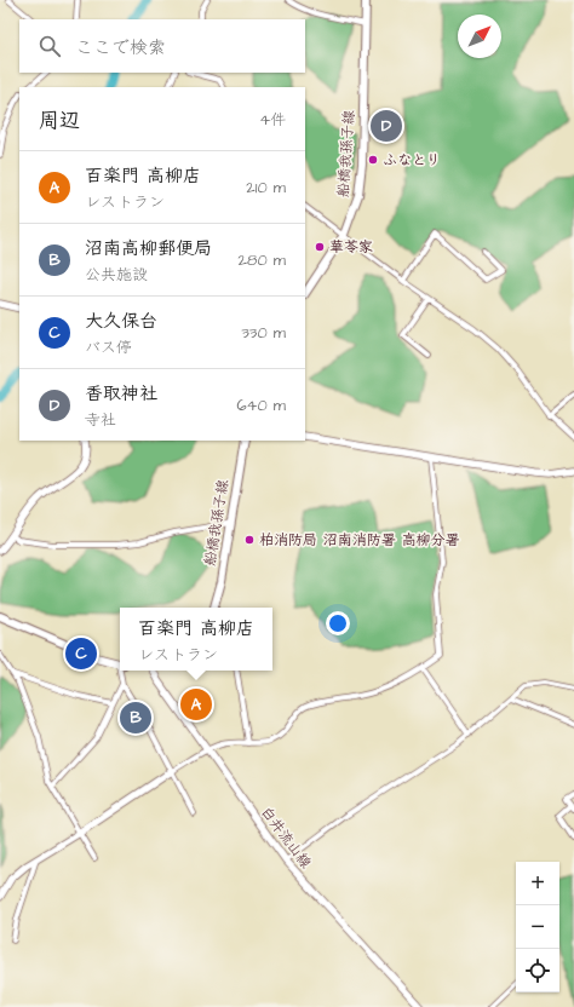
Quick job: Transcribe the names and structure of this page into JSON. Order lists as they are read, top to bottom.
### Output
{
  "streets": {
    "main road": ["船橋我孫子線"],
    "street": ["白井流山線"]
  },
  "places": ["ふなとり", "華苓家", "柏消防局 沼南消防署 高柳分署"],
  "north": "top right",
  "page": {
    "search": "ここで検索",
    "heading": ["周辺", "4件"],
    "pins": [
      "D",
      "C",
      "A",
      "B"
    ],
    "list": [
      {
        "mark": "A",
        "name": "百楽門 高柳店",
        "note": "レストラン",
        "value": "210 m"
      },
      {
        "mark": "B",
        "name": "沼南高柳郵便局",
        "note": "公共施設",
        "value": "280 m"
      },
      {
        "mark": "C",
        "name": "大久保台",
        "note": "バス停",
        "value": "330 m"
      },
      {
        "mark": "D",
        "name": "香取神社",
        "note": "寺社",
        "value": "640 m"
      }
    ],
    "popup": ["百楽門 高柳店", "レストラン"],
    "map_buttons": ["+", "−"]
  }
}
